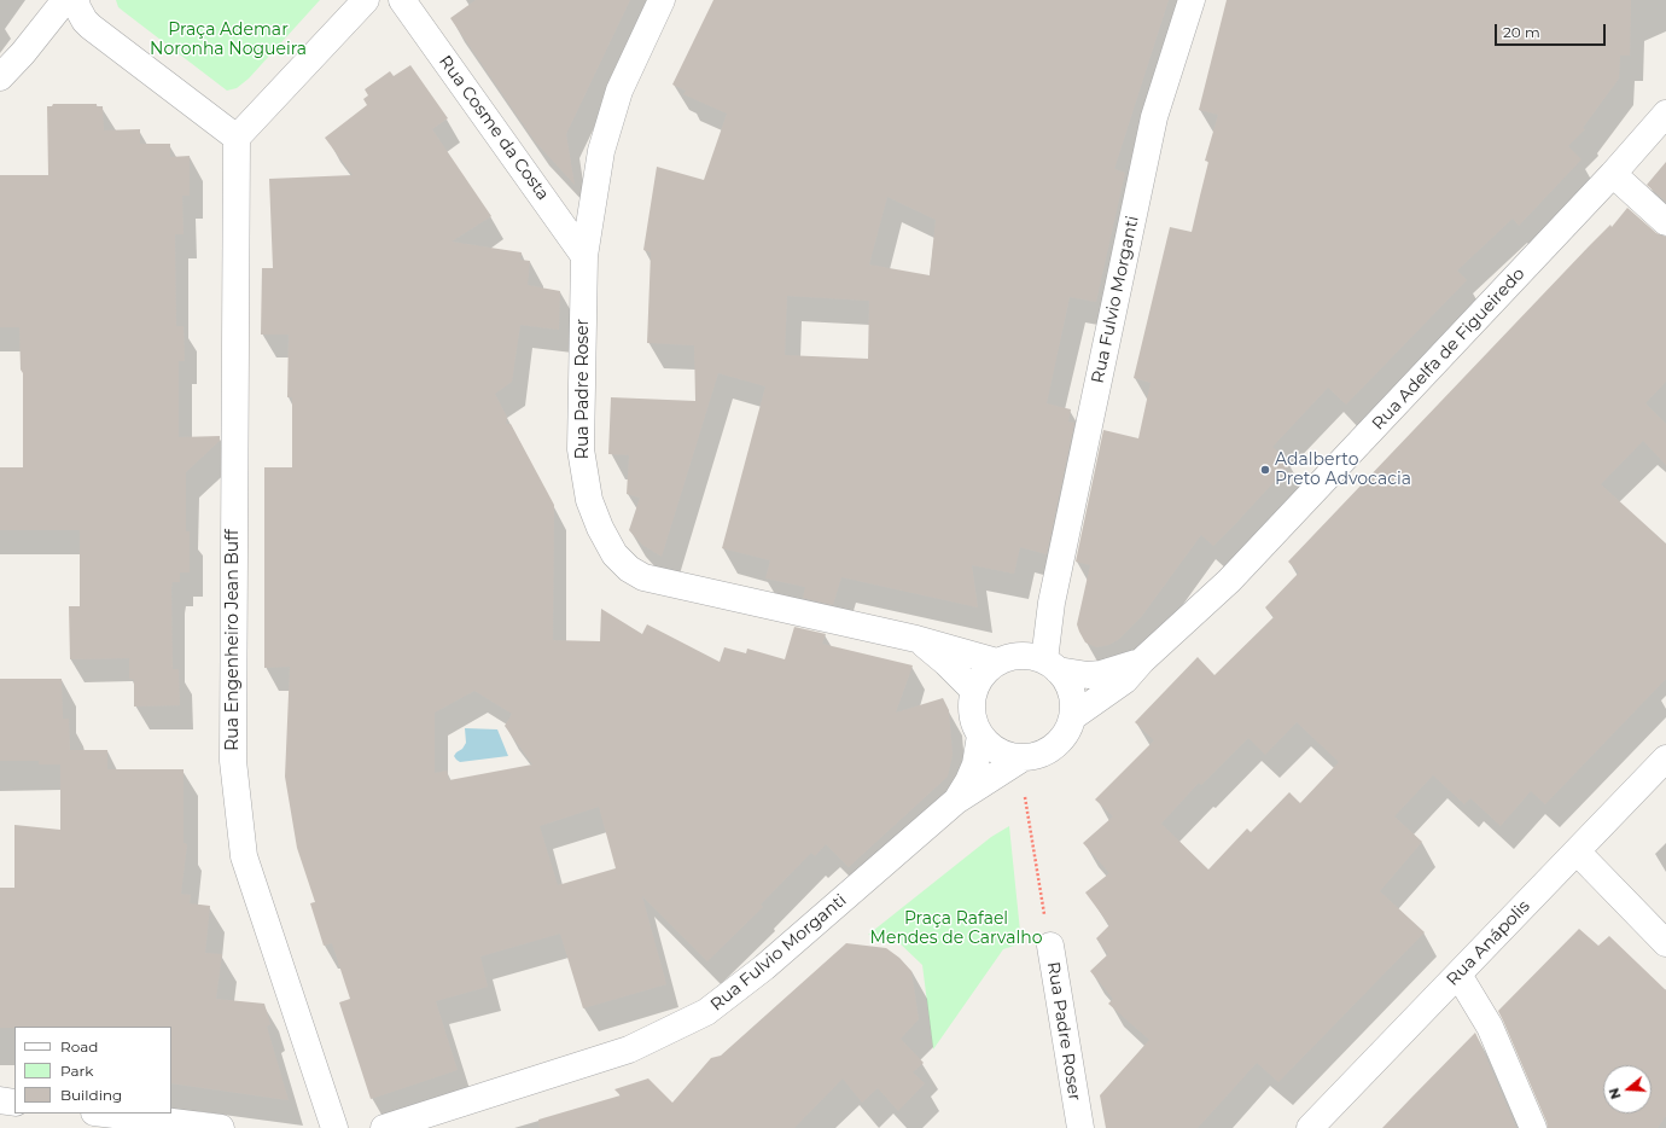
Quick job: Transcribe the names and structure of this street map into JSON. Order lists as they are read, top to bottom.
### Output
{
  "streets": {
    "street": [
      "Rua Cosme da Costa",
      "Rua Fulvio Morganti",
      "Rua Adelfa de Figueiredo",
      "Rua Padre Roser",
      "Rua Engenheiro Jean Buff",
      "Rua Anápolis"
    ]
  },
  "crossings": [
    ["Rua Cosme da Costa", "Rua Padre Roser"],
    ["Rua Fulvio Morganti", "Rua Adelfa de Figueiredo"],
    ["Rua Fulvio Morganti", "Rua Padre Roser"],
    ["Rua Adelfa de Figueiredo", "Rua Padre Roser"]
  ],
  "parks": ["Praça Ademar Noronha Nogueira", "Praça Rafael Mendes de Carvalho"],
  "places": ["Adalberto Preto Advocacia"],
  "legend": ["Road", "Park", "Building"],
  "scale_bar": "20 m",
  "north": "left"
}
